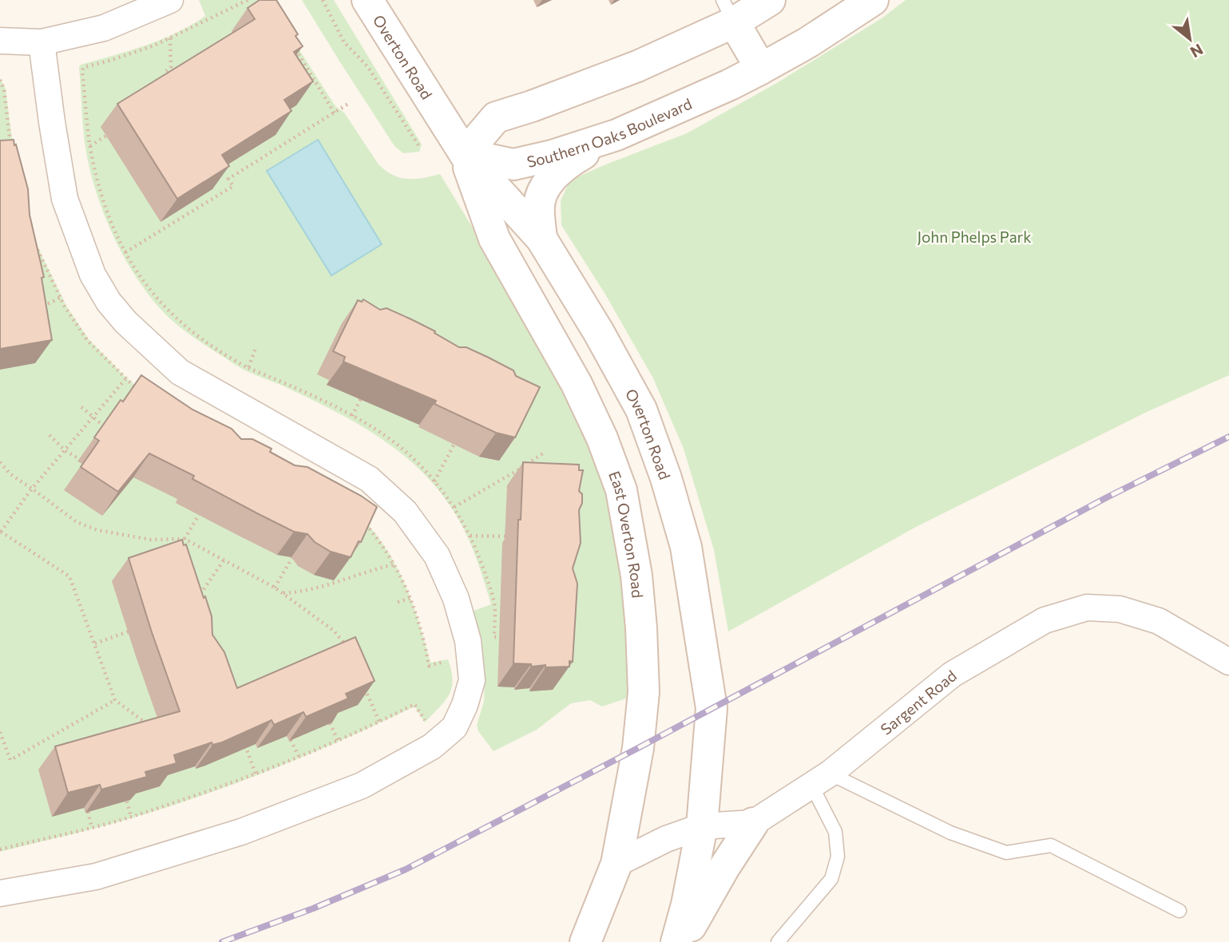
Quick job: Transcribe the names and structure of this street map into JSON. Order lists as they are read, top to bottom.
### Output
{
  "streets": {
    "street": [
      "Overton Road",
      "Southern Oaks Boulevard",
      "East Overton Road",
      "Sargent Road"
    ]
  },
  "crossings": [
    ["Overton Road", "Southern Oaks Boulevard"],
    ["Overton Road", "East Overton Road"],
    ["Overton Road", "Sargent Road"],
    ["Southern Oaks Boulevard", "East Overton Road"],
    ["East Overton Road", "Sargent Road"]
  ],
  "parks": ["John Phelps Park"],
  "north": "bottom right"
}
